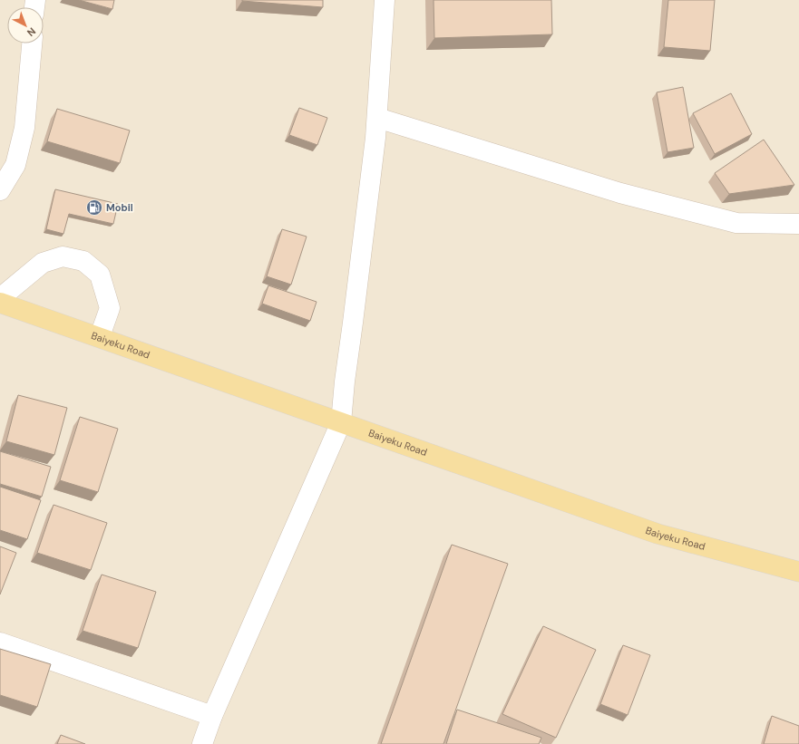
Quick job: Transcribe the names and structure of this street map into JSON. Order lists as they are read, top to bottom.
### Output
{
  "streets": {
    "main road": ["Baiyeku Road"]
  },
  "places": {
    "fuel station": ["Mobil"]
  },
  "north": "bottom right"
}
